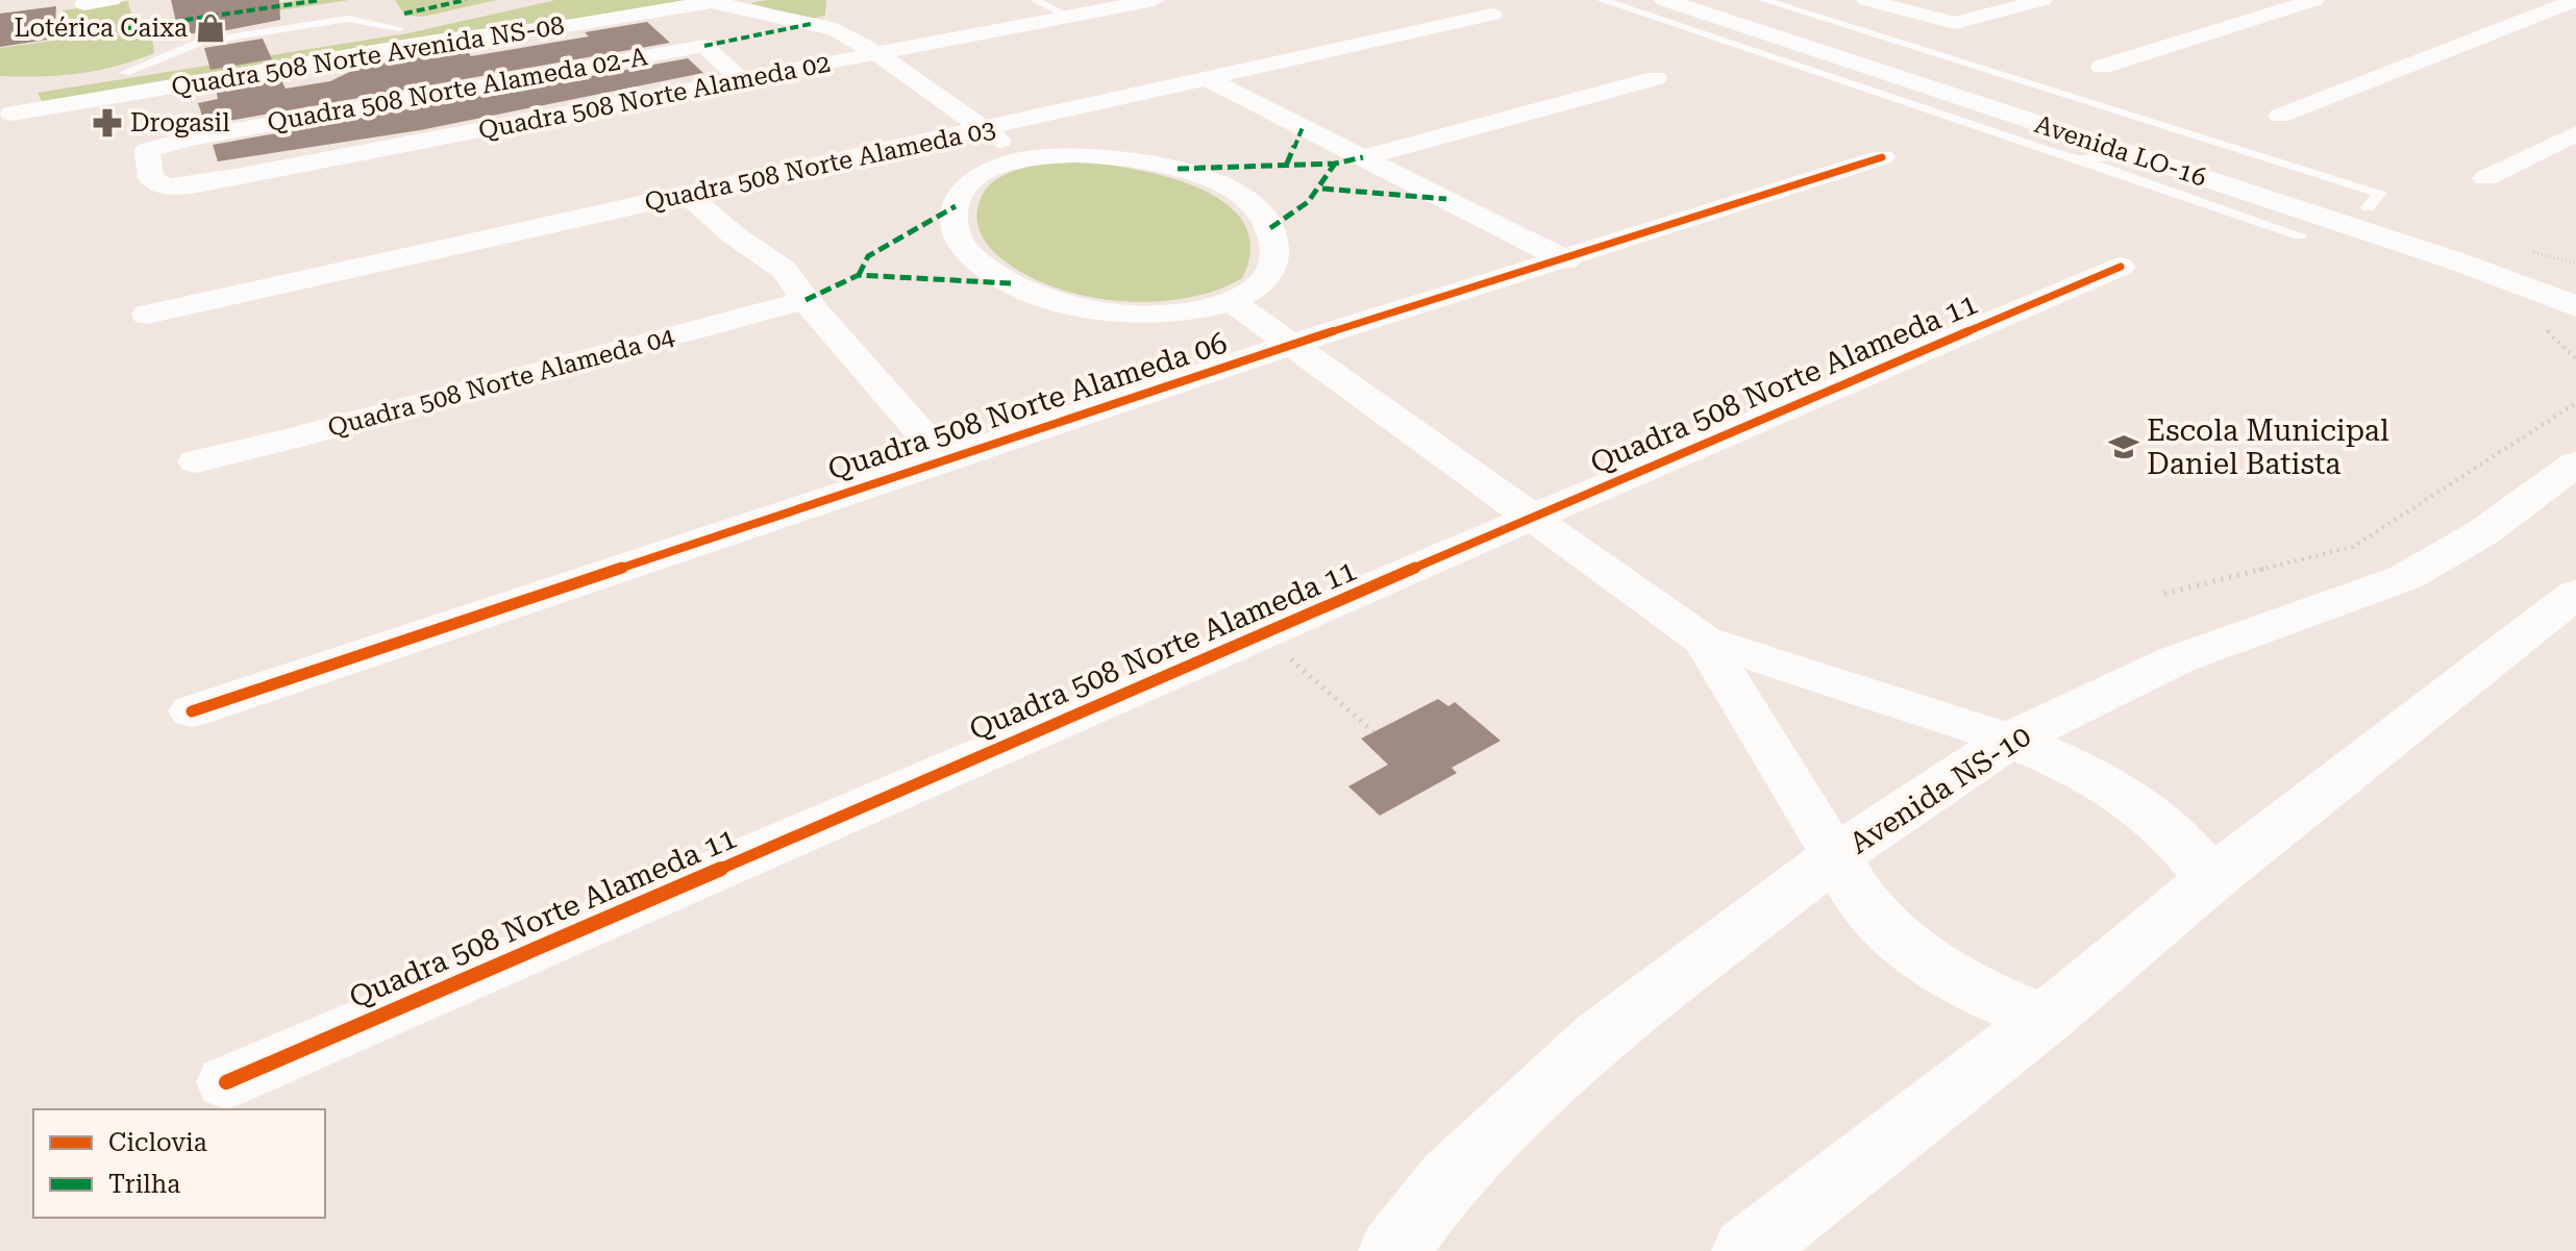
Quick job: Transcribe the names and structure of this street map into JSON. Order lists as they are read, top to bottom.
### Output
{
  "streets": {
    "street": [
      "Quadra 508 Norte Avenida NS-08",
      "Quadra 508 Norte Alameda 02-A",
      "Quadra 508 Norte Alameda 02",
      "Avenida LO-16",
      "Quadra 508 Norte Alameda 03",
      "Quadra 508 Norte Alameda 04",
      "Quadra 508 Norte Alameda 11",
      "Quadra 508 Norte Alameda 06",
      "Avenida NS-10"
    ]
  },
  "crossings": [
    ["Quadra 508 Norte Alameda 02-A", "Quadra 508 Norte Alameda 02"],
    ["Quadra 508 Norte Alameda 03", "Quadra 508 Norte Alameda 06"],
    ["Quadra 508 Norte Alameda 04", "Quadra 508 Norte Alameda 06"]
  ],
  "places": {
    "shop": ["Lotérica Caixa"],
    "pharmacy": ["Drogasil"],
    "school or university": ["Escola Municipal Daniel Batista"]
  },
  "legend": ["Ciclovia", "Trilha"]
}
